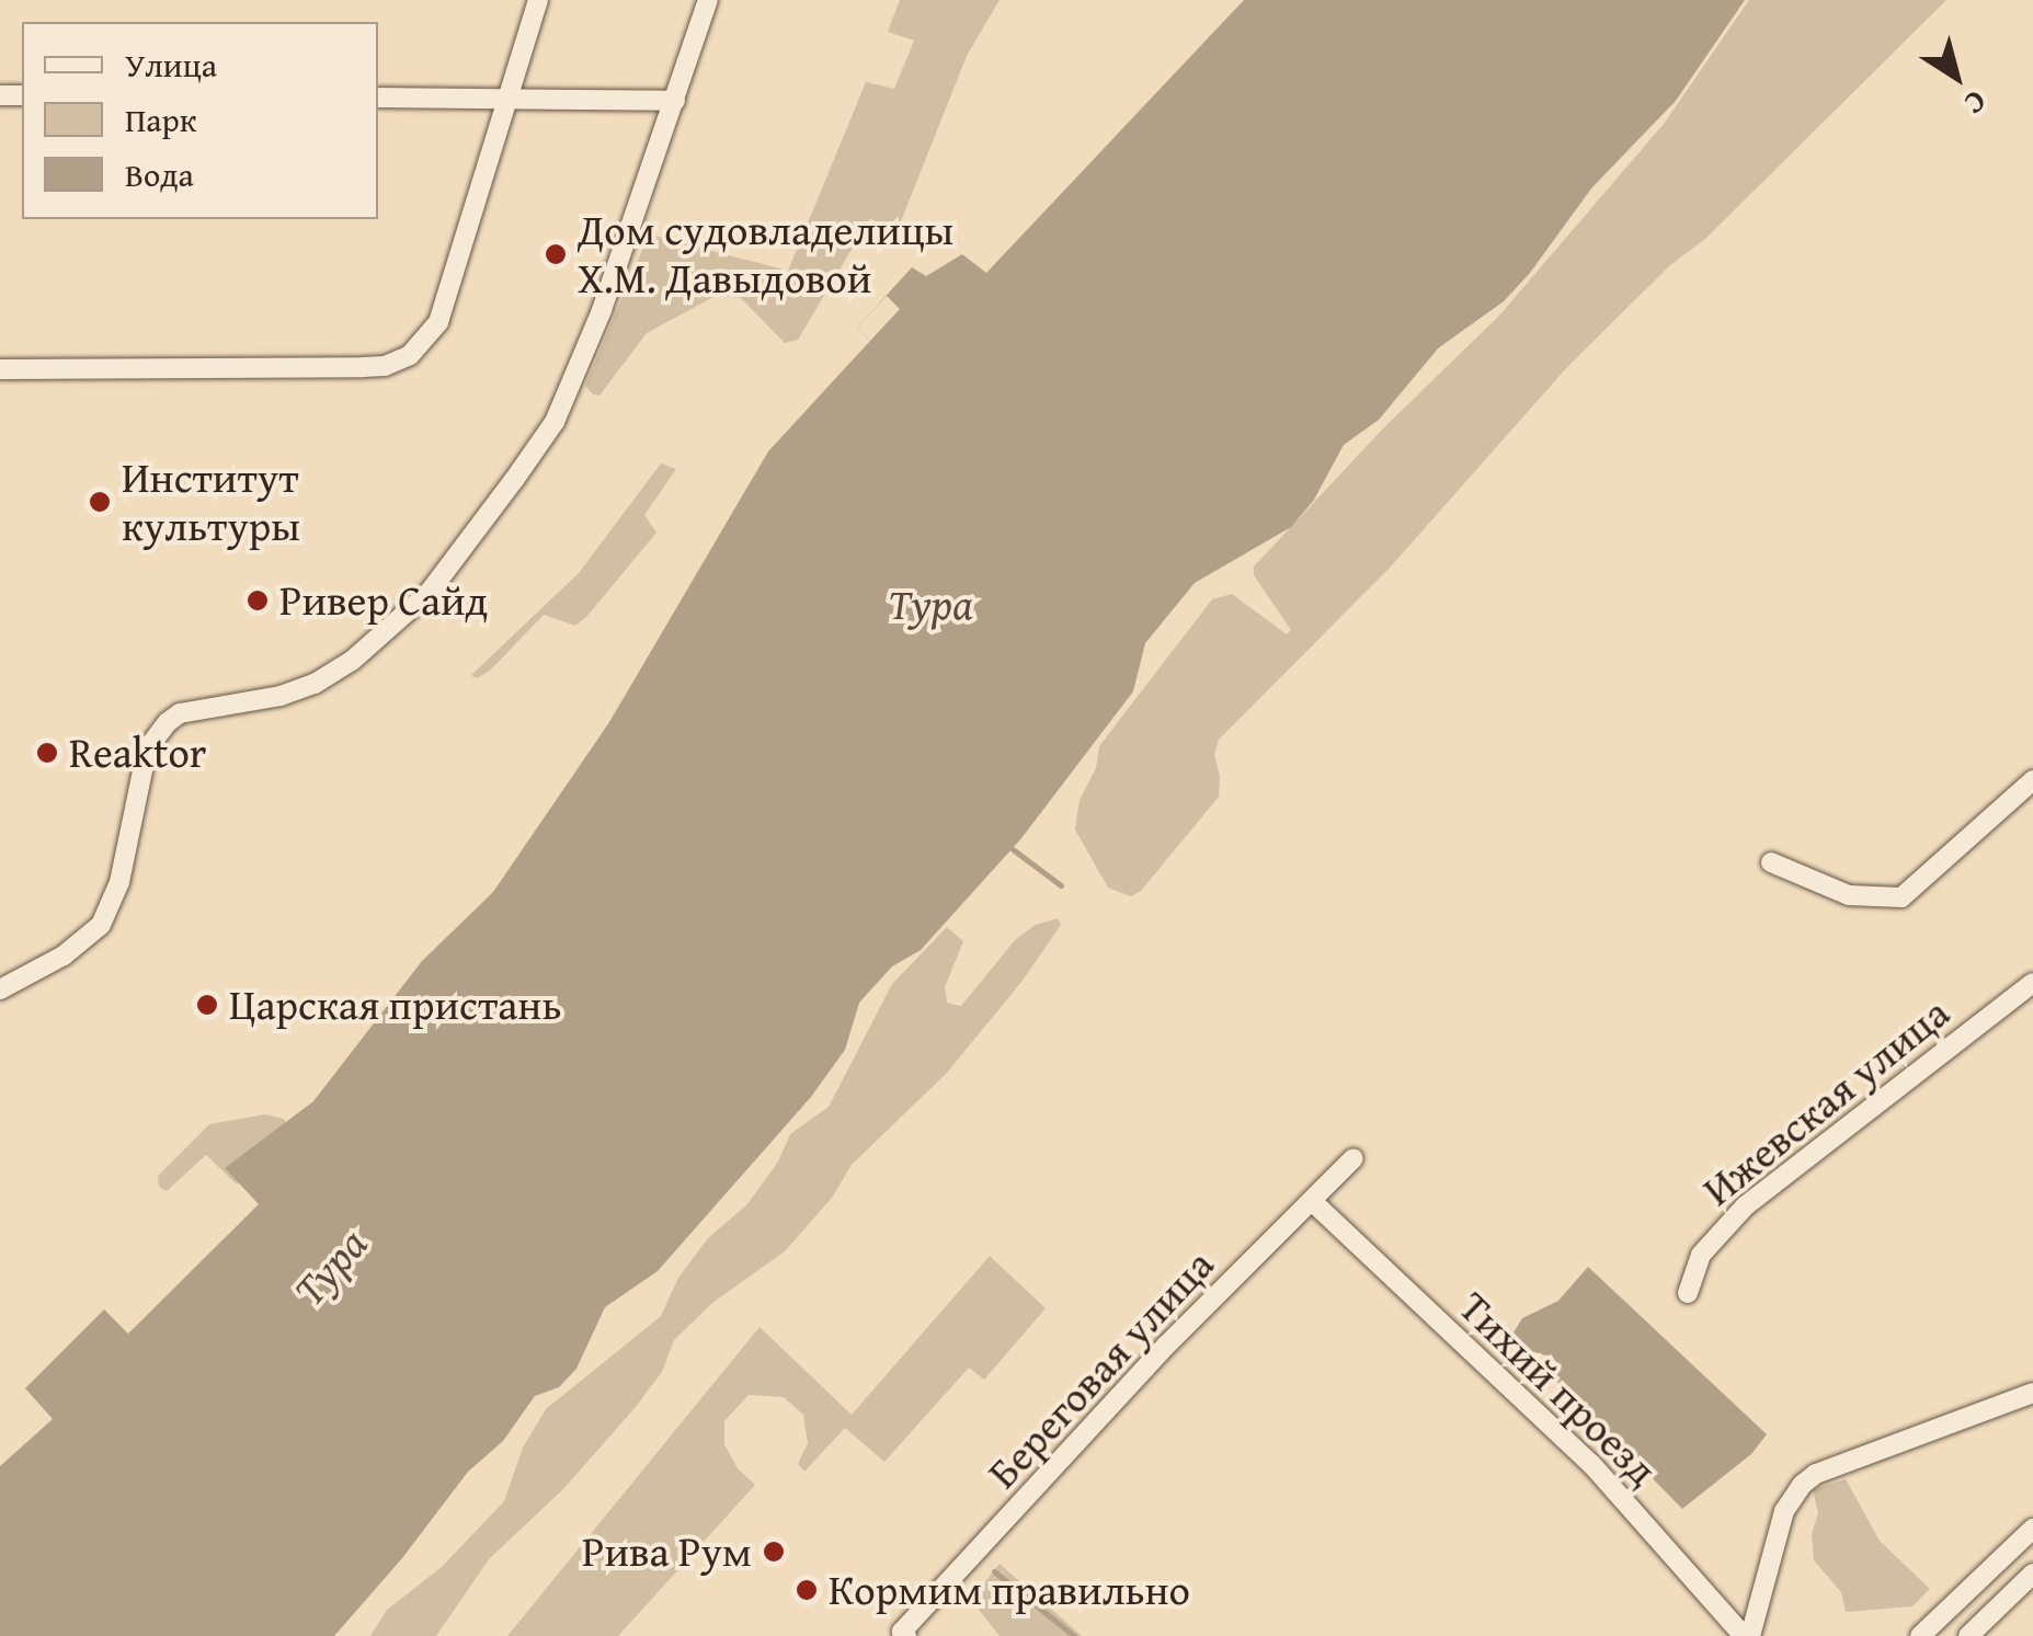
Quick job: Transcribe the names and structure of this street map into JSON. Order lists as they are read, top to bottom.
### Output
{
  "streets": {
    "street": ["Ижевская улица", "Береговая улица", "Тихий проезд"]
  },
  "crossings": [
    ["Береговая улица", "Тихий проезд"]
  ],
  "water": ["Тура"],
  "places": [
    "Дом судовладелицы Х.М. Давыдовой",
    "Институт культуры",
    "Ривер Сайд",
    "Reaktor",
    "Царская пристань",
    "Рива Рум",
    "Кормим правильно"
  ],
  "legend": ["Улица", "Парк", "Вода"],
  "north": "bottom right"
}
